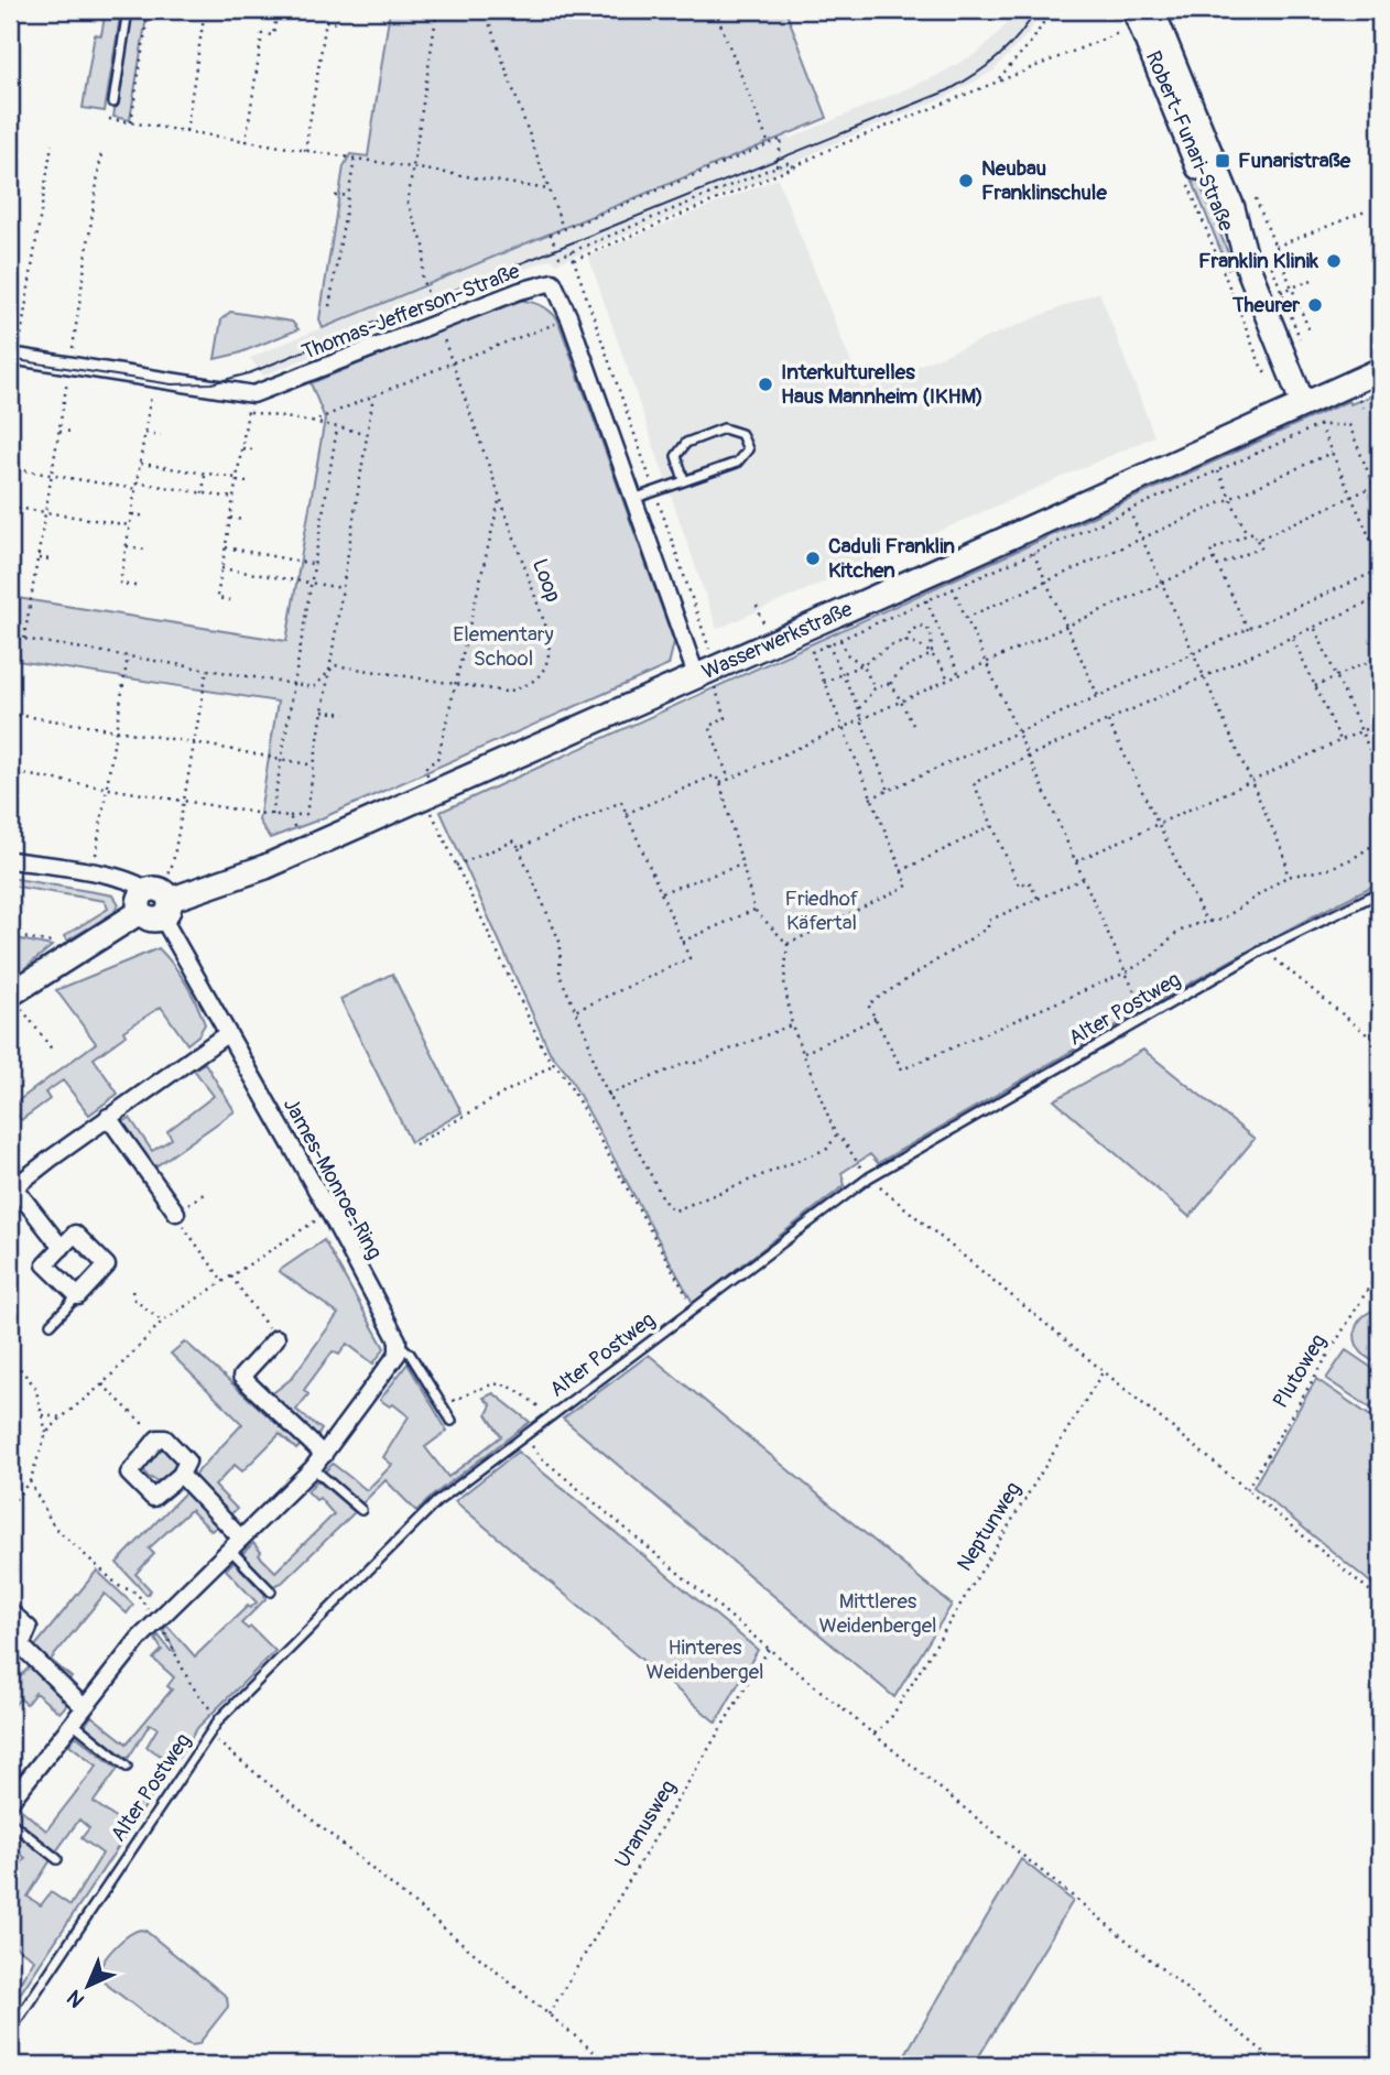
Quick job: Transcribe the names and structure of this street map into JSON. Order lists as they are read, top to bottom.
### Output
{
  "streets": {
    "street": [
      "Robert-Funari-Straße",
      "Thomas-Jefferson-Straße",
      "Wasserwerkstraße",
      "James-Monroe-Ring"
    ],
    "lane": ["Alter Postweg"],
    "path": [
      "Loop",
      "Plutoweg",
      "Neptunweg",
      "Uranusweg"
    ]
  },
  "crossings": [
    ["Robert-Funari-Straße", "Wasserwerkstraße"],
    ["Thomas-Jefferson-Straße", "Loop"],
    ["Thomas-Jefferson-Straße", "Wasserwerkstraße"],
    ["Wasserwerkstraße", "James-Monroe-Ring"]
  ],
  "parks": [
    "Elementary School",
    "Friedhof Käfertal",
    "Mittleres Weidenbergel",
    "Hinteres Weidenbergel"
  ],
  "places": {
    "transit": ["Funaristraße"],
    "other": [
      "Neubau Franklinschule",
      "Franklin Klinik",
      "Theurer",
      "Interkulturelles Haus Mannheim (IKHM)",
      "Caduli Franklin Kitchen"
    ]
  },
  "north": "bottom left"
}
